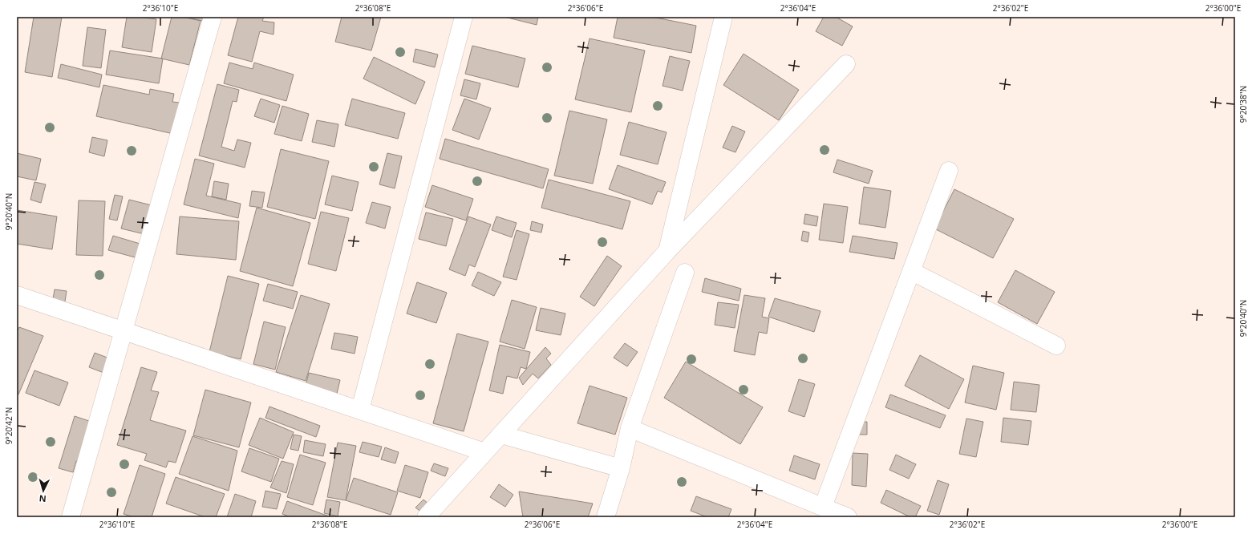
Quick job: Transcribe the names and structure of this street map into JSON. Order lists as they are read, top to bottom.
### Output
{
  "north": "bottom",
  "coordinates": [
    "2°36'10\"E",
    "2°36'08\"E",
    "2°36'06\"E",
    "2°36'04\"E",
    "2°36'02\"E",
    "2°36'00\"E",
    "9°20'38\"N",
    "9°20'40\"N",
    "9°20'42\"N"
  ]
}
